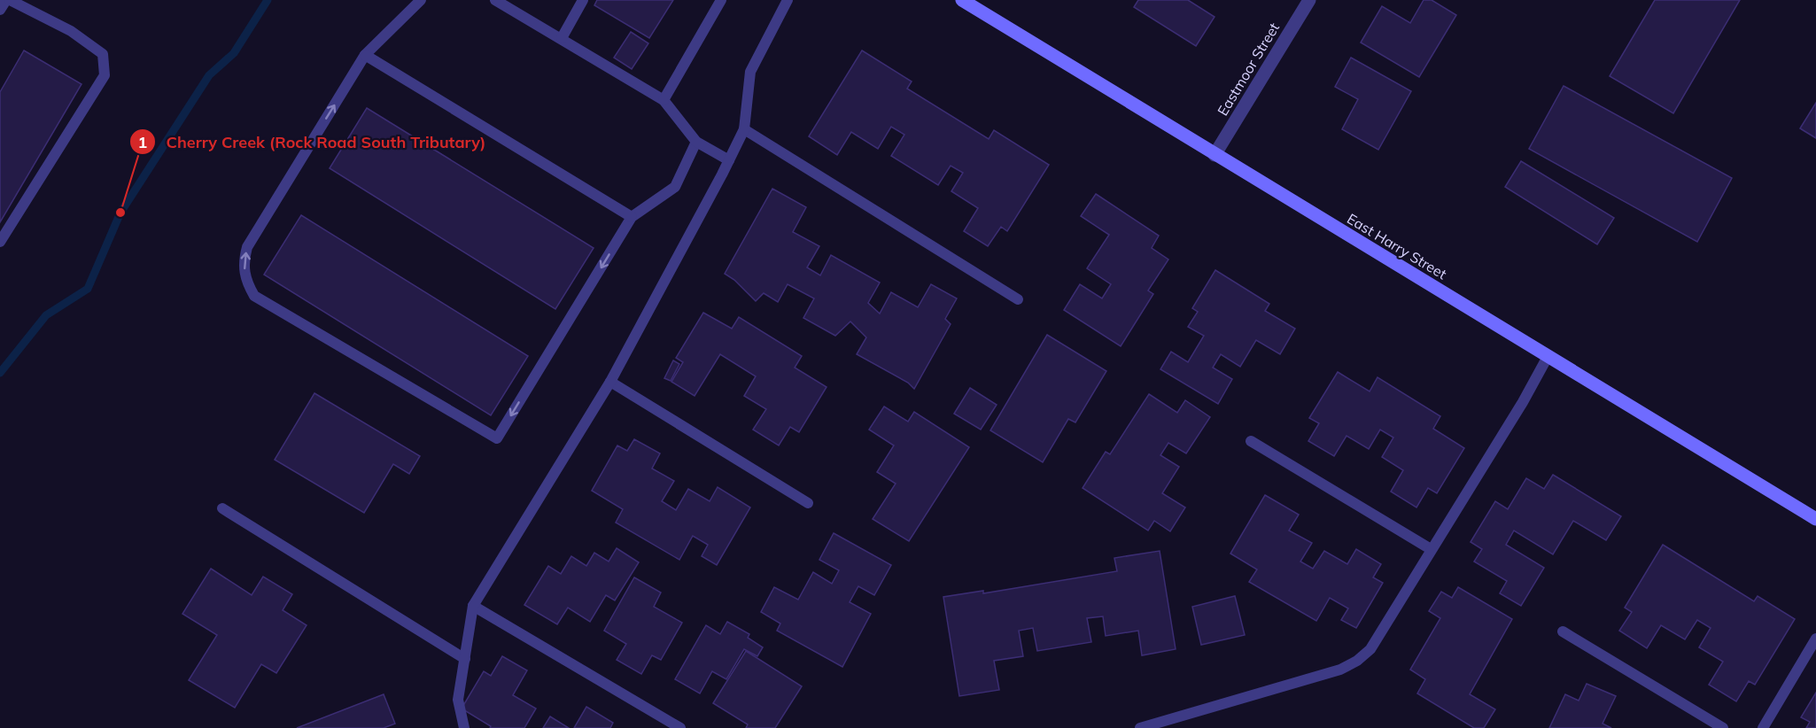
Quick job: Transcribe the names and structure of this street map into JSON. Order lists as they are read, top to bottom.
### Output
{
  "streets": {
    "main road": ["East Harry Street"],
    "street": ["Eastmoor Street"]
  },
  "crossings": [
    ["Eastmoor Street", "East Harry Street"]
  ],
  "places": ["Cherry Creek (Rock Road South Tributary)"]
}
